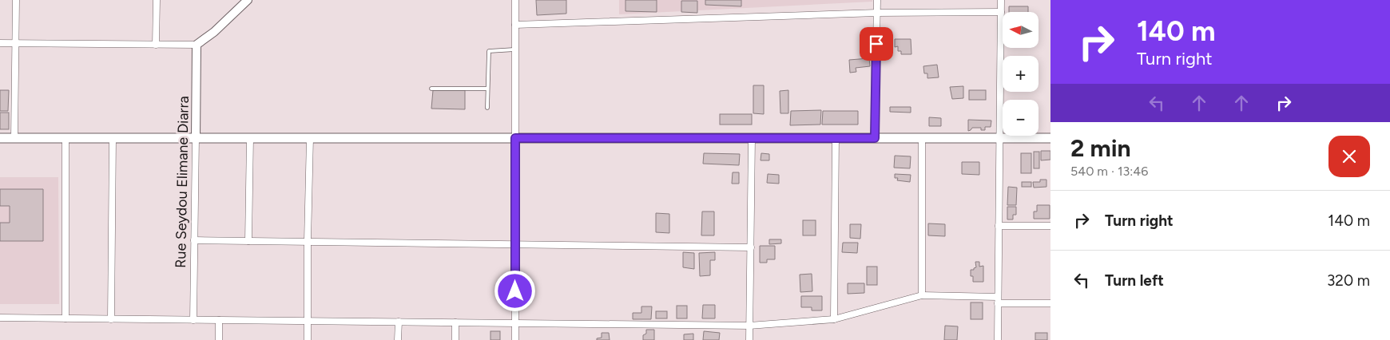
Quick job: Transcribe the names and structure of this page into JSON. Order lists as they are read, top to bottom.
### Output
{
  "streets": {
    "street": ["Rue Seydou Elimane Diarra"]
  },
  "north": "left",
  "page": {
    "turn": ["140 m", "Turn right"],
    "map_buttons": ["+", "−"],
    "heading": ["2 min", "540 m · 13:46"],
    "list": [
      {
        "name": "Turn right",
        "value": "140 m"
      },
      {
        "name": "Turn left",
        "value": "320 m"
      }
    ]
  }
}
